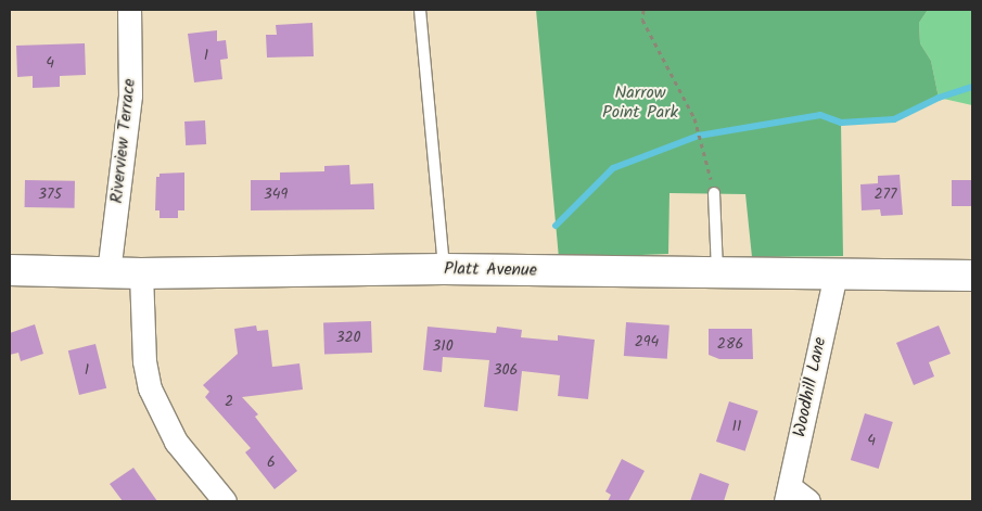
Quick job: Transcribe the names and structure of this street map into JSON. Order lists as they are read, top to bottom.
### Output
{
  "streets": {
    "main road": ["Platt Avenue"],
    "street": ["Riverview Terrace", "Woodhill Lane"]
  },
  "crossings": [
    ["Riverview Terrace", "Platt Avenue"],
    ["Platt Avenue", "Woodhill Lane"]
  ],
  "parks": ["Narrow Point Park"],
  "house_numbers": [
    "1",
    "4",
    "375",
    "349",
    "277",
    "320",
    "294",
    "286",
    "310",
    "1",
    "306",
    "2",
    "11",
    "4",
    "6"
  ]
}
